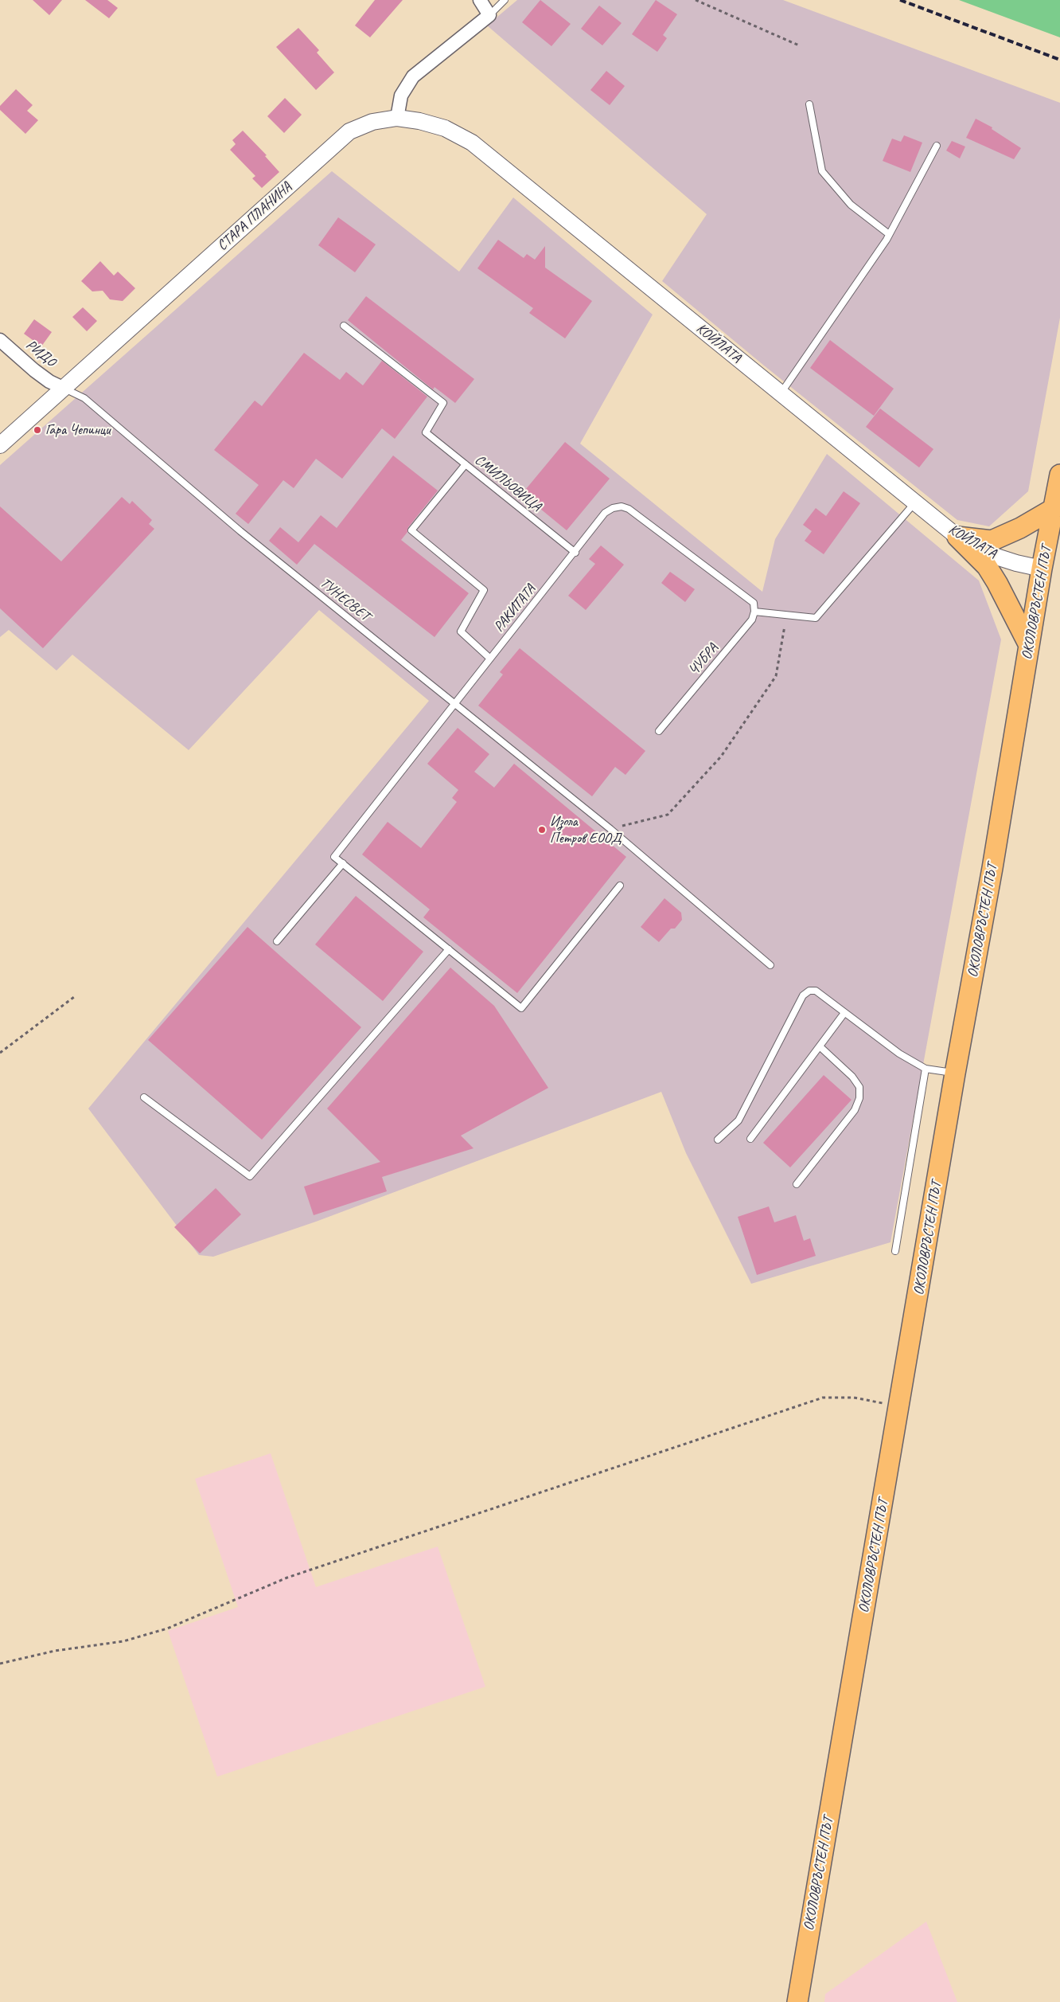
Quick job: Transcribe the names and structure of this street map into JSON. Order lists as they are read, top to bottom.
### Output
{
  "streets": {
    "main road": ["ОКОЛОВРЪСТЕН ПЪТ"],
    "street": ["СТАРА ПЛАНИНА", "КОЙЛАТА", "РИДО"],
    "lane": [
      "СМИЛЬОВИЦА",
      "ТУНЕСВЕТ",
      "РАКИТАТА",
      "ЧУБРА"
    ]
  },
  "crossings": [
    ["СТАРА ПЛАНИНА", "КОЙЛАТА"],
    ["СТАРА ПЛАНИНА", "РИДО"],
    ["СТАРА ПЛАНИНА", "ТУНЕСВЕТ"],
    ["КОЙЛАТА", "ОКОЛОВРЪСТЕН ПЪТ"],
    ["РИДО", "ТУНЕСВЕТ"],
    ["СМИЛЬОВИЦА", "РАКИТАТА"],
    ["ТУНЕСВЕТ", "РАКИТАТА"],
    ["РАКИТАТА", "ЧУБРА"]
  ],
  "places": ["Гара Чепинци", "Изола Петров ЕООД"]
}
